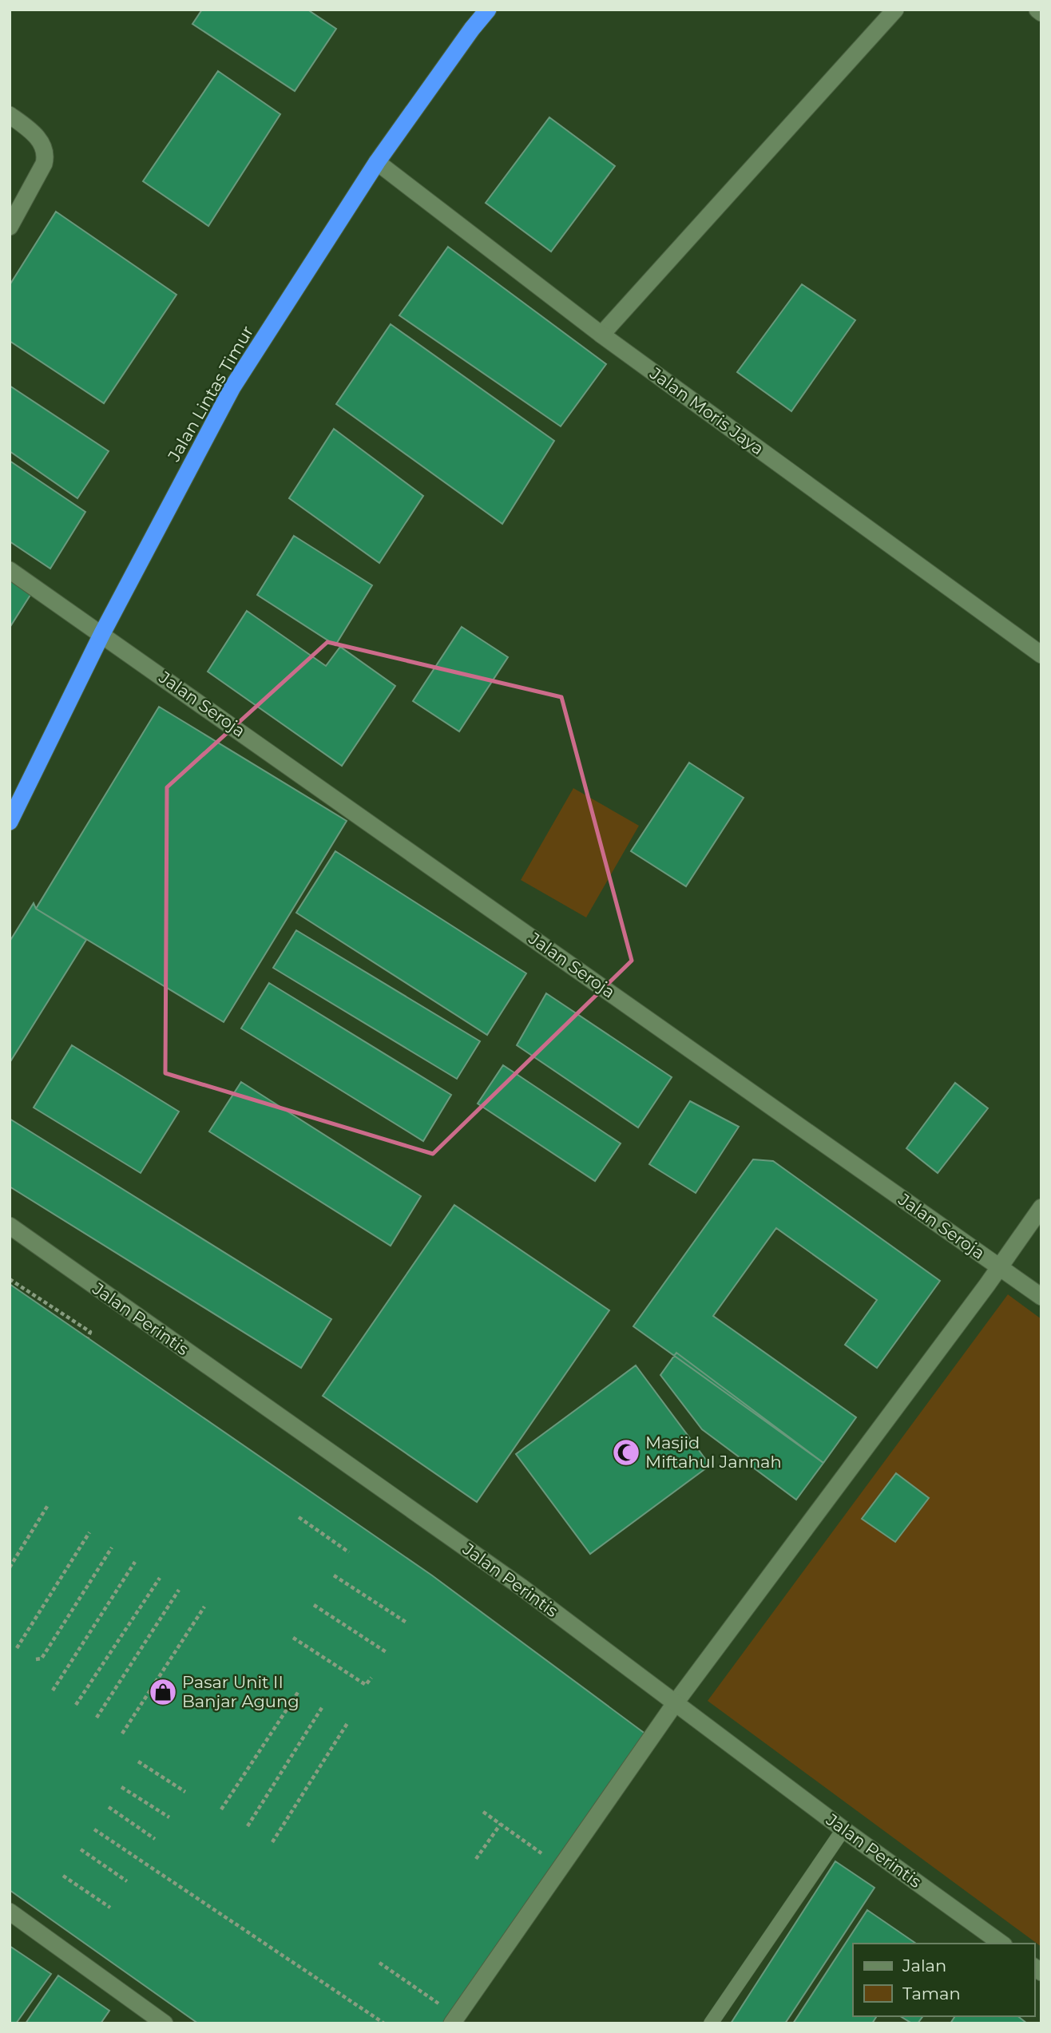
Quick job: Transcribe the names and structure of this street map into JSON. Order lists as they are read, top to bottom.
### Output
{
  "streets": {
    "highway": ["Jalan Lintas Timur"],
    "street": ["Jalan Moris Jaya", "Jalan Seroja", "Jalan Perintis"]
  },
  "crossings": [
    ["Jalan Lintas Timur", "Jalan Moris Jaya"],
    ["Jalan Lintas Timur", "Jalan Seroja"]
  ],
  "places": {
    "mosque": ["Masjid Miftahul Jannah"],
    "shop": ["Pasar Unit II Banjar Agung"]
  },
  "legend": ["Jalan", "Taman"]
}
